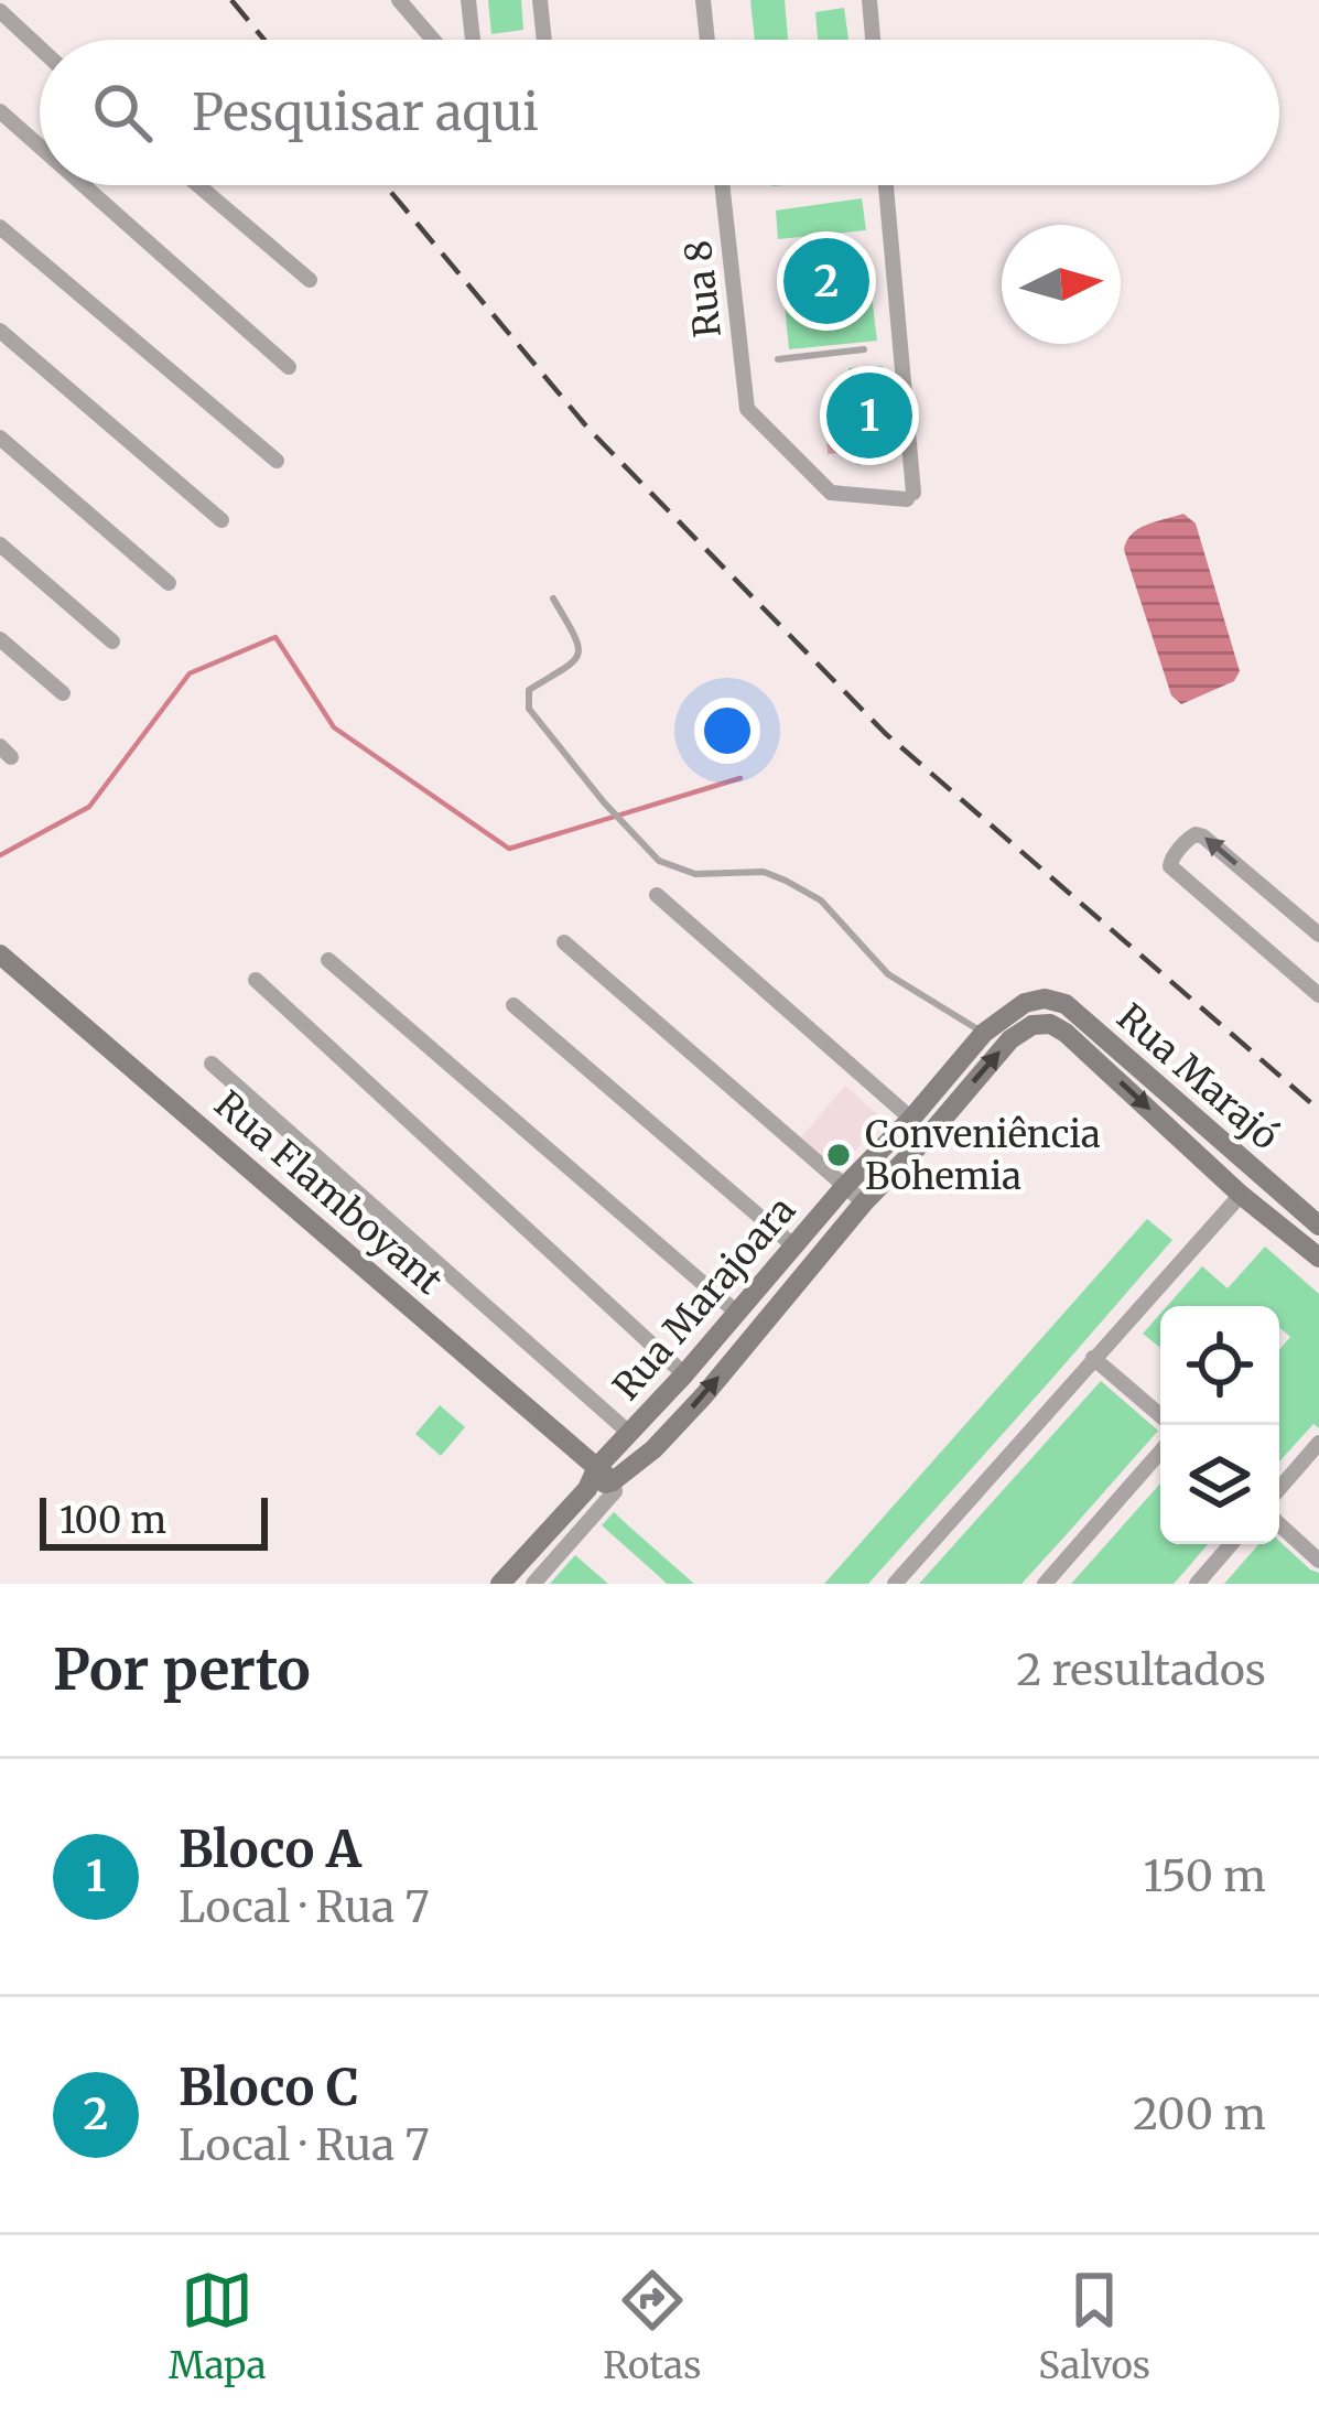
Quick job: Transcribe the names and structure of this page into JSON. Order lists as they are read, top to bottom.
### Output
{
  "streets": {
    "street": [
      "Rua 8",
      "Rua Marajó",
      "Rua Flamboyant",
      "Rua Marajoara"
    ]
  },
  "crossings": [
    ["Rua Marajó", "Rua Marajoara"],
    ["Rua Flamboyant", "Rua Marajoara"]
  ],
  "places": ["Conveniência Bohemia"],
  "scale_bar": "100 m",
  "north": "right",
  "page": {
    "search": "Pesquisar aqui",
    "pins": ["2", "1"],
    "scale": "100 m",
    "heading": ["Por perto", "2 resultados"],
    "list": [
      {
        "mark": "1",
        "name": "Bloco A",
        "note": "Local · Rua 7",
        "value": "150 m"
      },
      {
        "mark": "2",
        "name": "Bloco C",
        "note": "Local · Rua 7",
        "value": "200 m"
      }
    ],
    "nav": ["Mapa", "Rotas", "Salvos"]
  }
}
